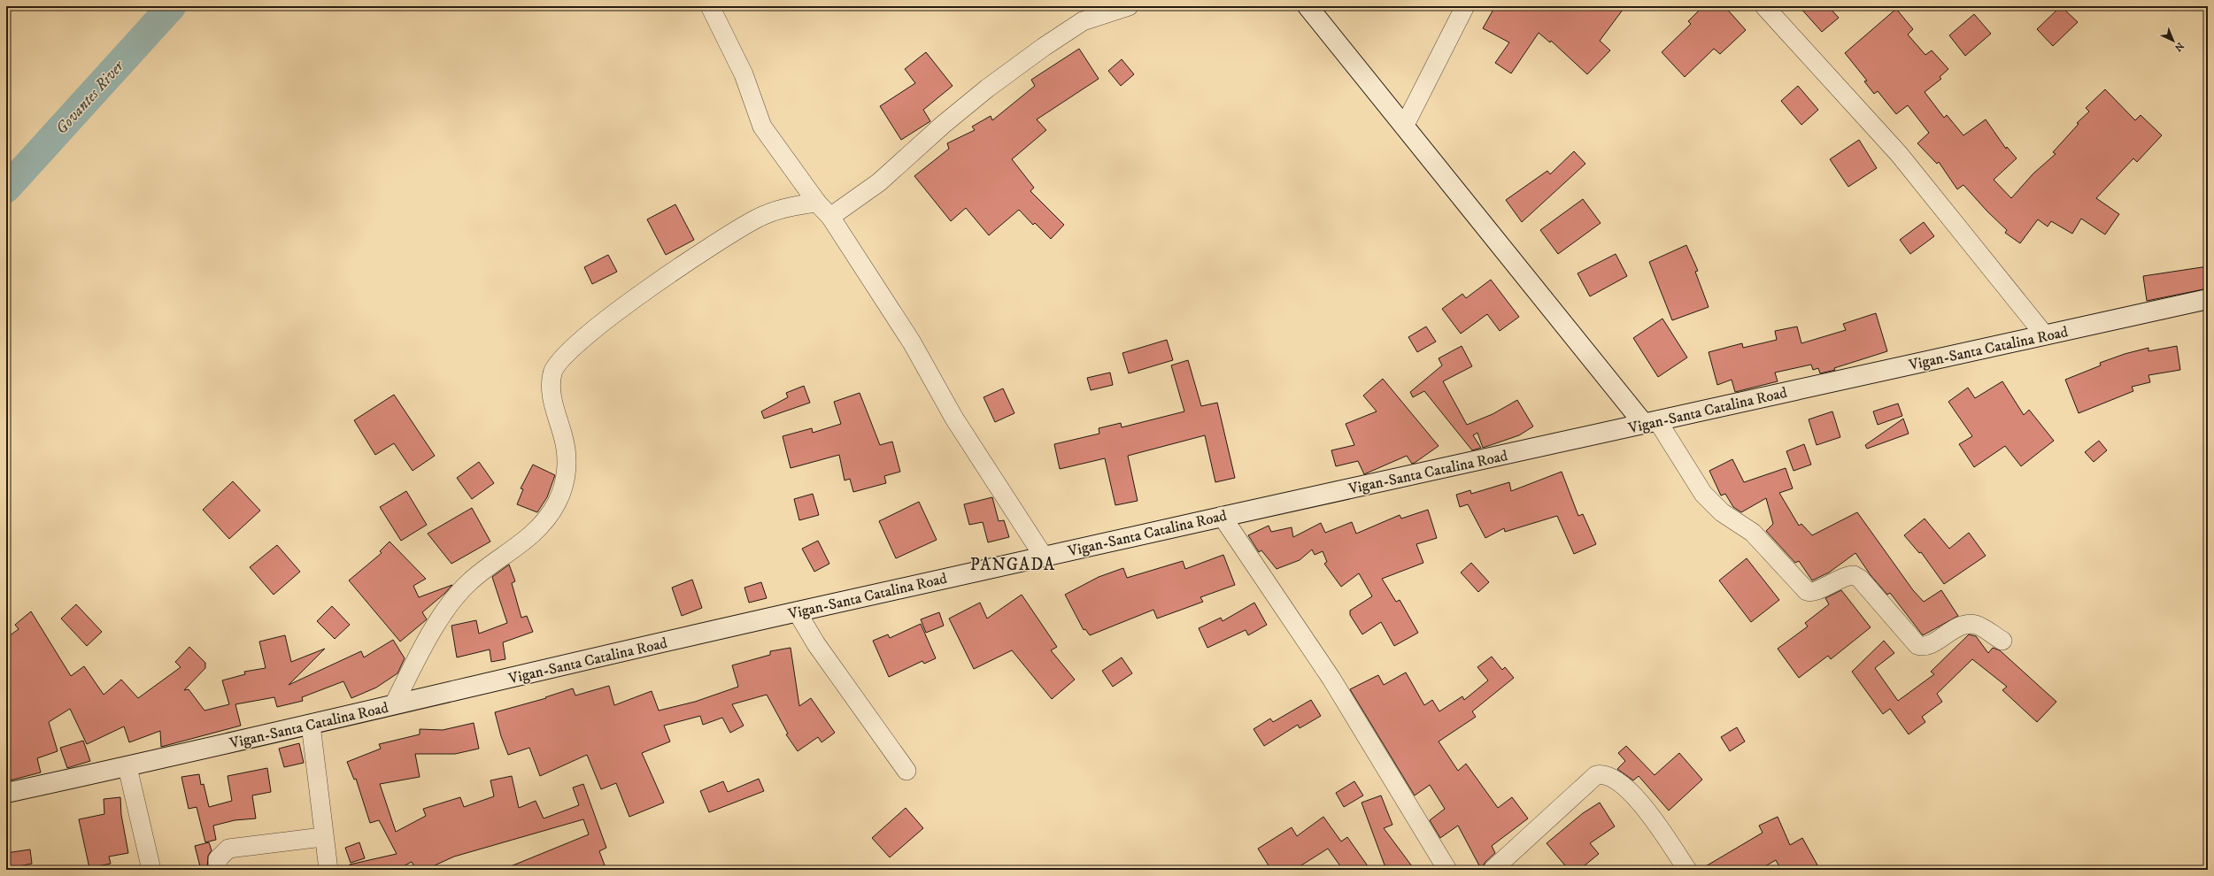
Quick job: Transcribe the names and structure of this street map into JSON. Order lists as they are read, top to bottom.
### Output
{
  "streets": {
    "main road": ["Vigan-Santa Catalina Road"]
  },
  "districts": ["PANGADA"],
  "water": ["Govantes River"],
  "north": "bottom right"
}
